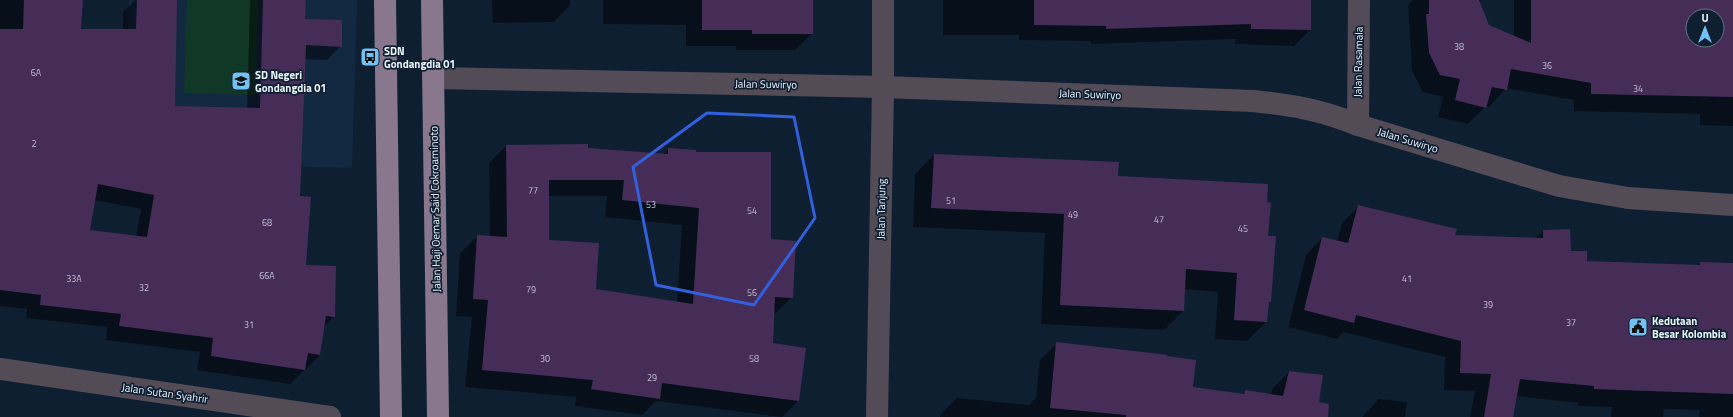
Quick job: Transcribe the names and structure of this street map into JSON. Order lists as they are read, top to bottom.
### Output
{
  "streets": {
    "main road": ["Jalan Haji Oemar Said Cokroaminoto"],
    "street": [
      "Jalan Rasamala",
      "Jalan Suwiryo",
      "Jalan Tanjung",
      "Jalan Sutan Syahrir"
    ]
  },
  "crossings": [
    ["Jalan Rasamala", "Jalan Suwiryo"],
    ["Jalan Suwiryo", "Jalan Haji Oemar Said Cokroaminoto"],
    ["Jalan Suwiryo", "Jalan Tanjung"]
  ],
  "places": {
    "bus stop": ["SDN Gondangdia 01"],
    "school or university": ["SD Negeri Gondangdia 01"],
    "public building": ["Kedutaan Besar Kolombia"]
  },
  "house_numbers": [
    "38",
    "36",
    "6A",
    "34",
    "2",
    "77",
    "51",
    "53",
    "54",
    "49",
    "47",
    "68",
    "45",
    "66A",
    "33A",
    "41",
    "32",
    "79",
    "56",
    "39",
    "37",
    "31",
    "30",
    "58",
    "29"
  ],
  "north": "top"
}
